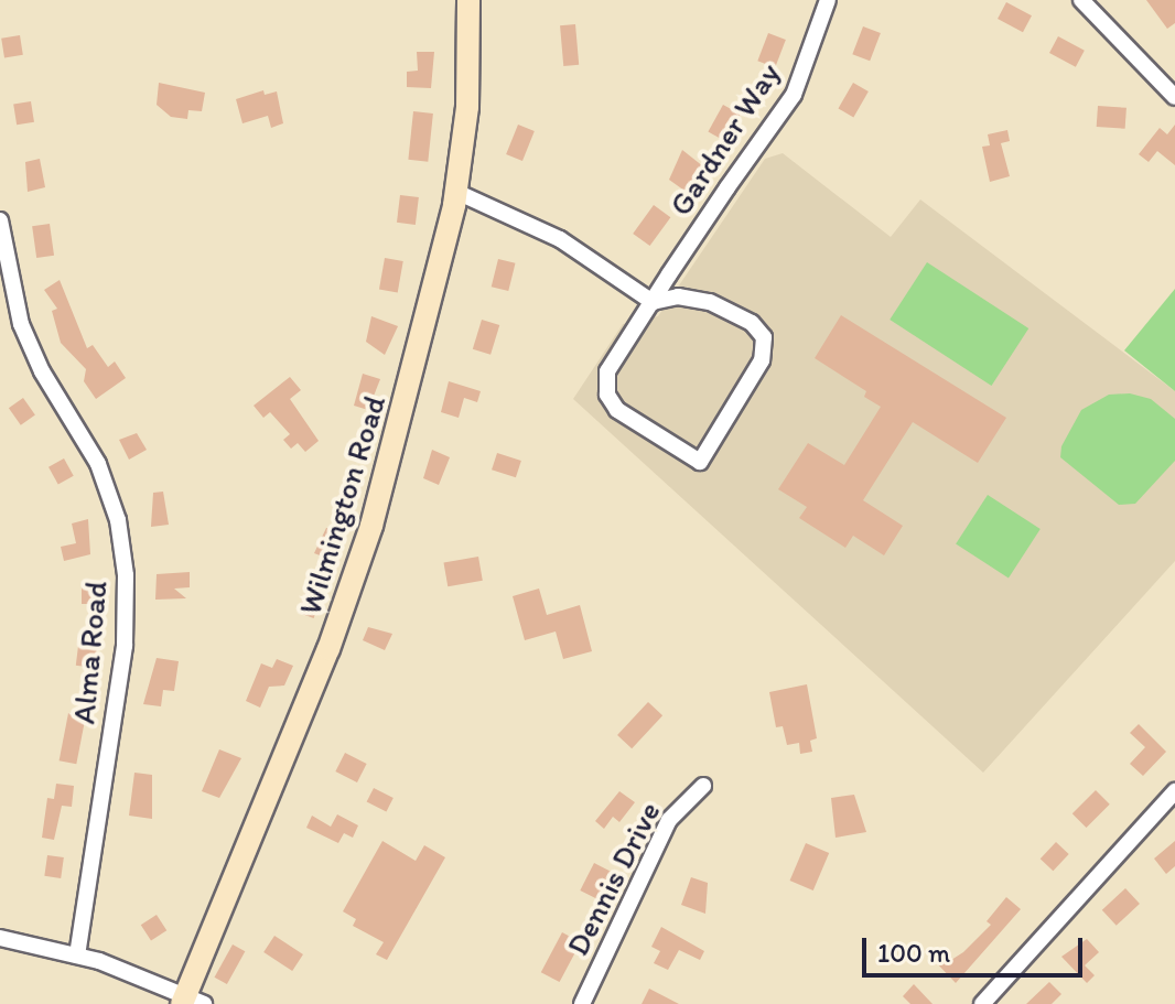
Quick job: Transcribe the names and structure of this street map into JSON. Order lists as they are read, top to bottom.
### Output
{
  "streets": {
    "main road": ["Wilmington Road"],
    "street": ["Gardner Way", "Alma Road", "Dennis Drive"]
  },
  "scale_bar": "100 m"
}
